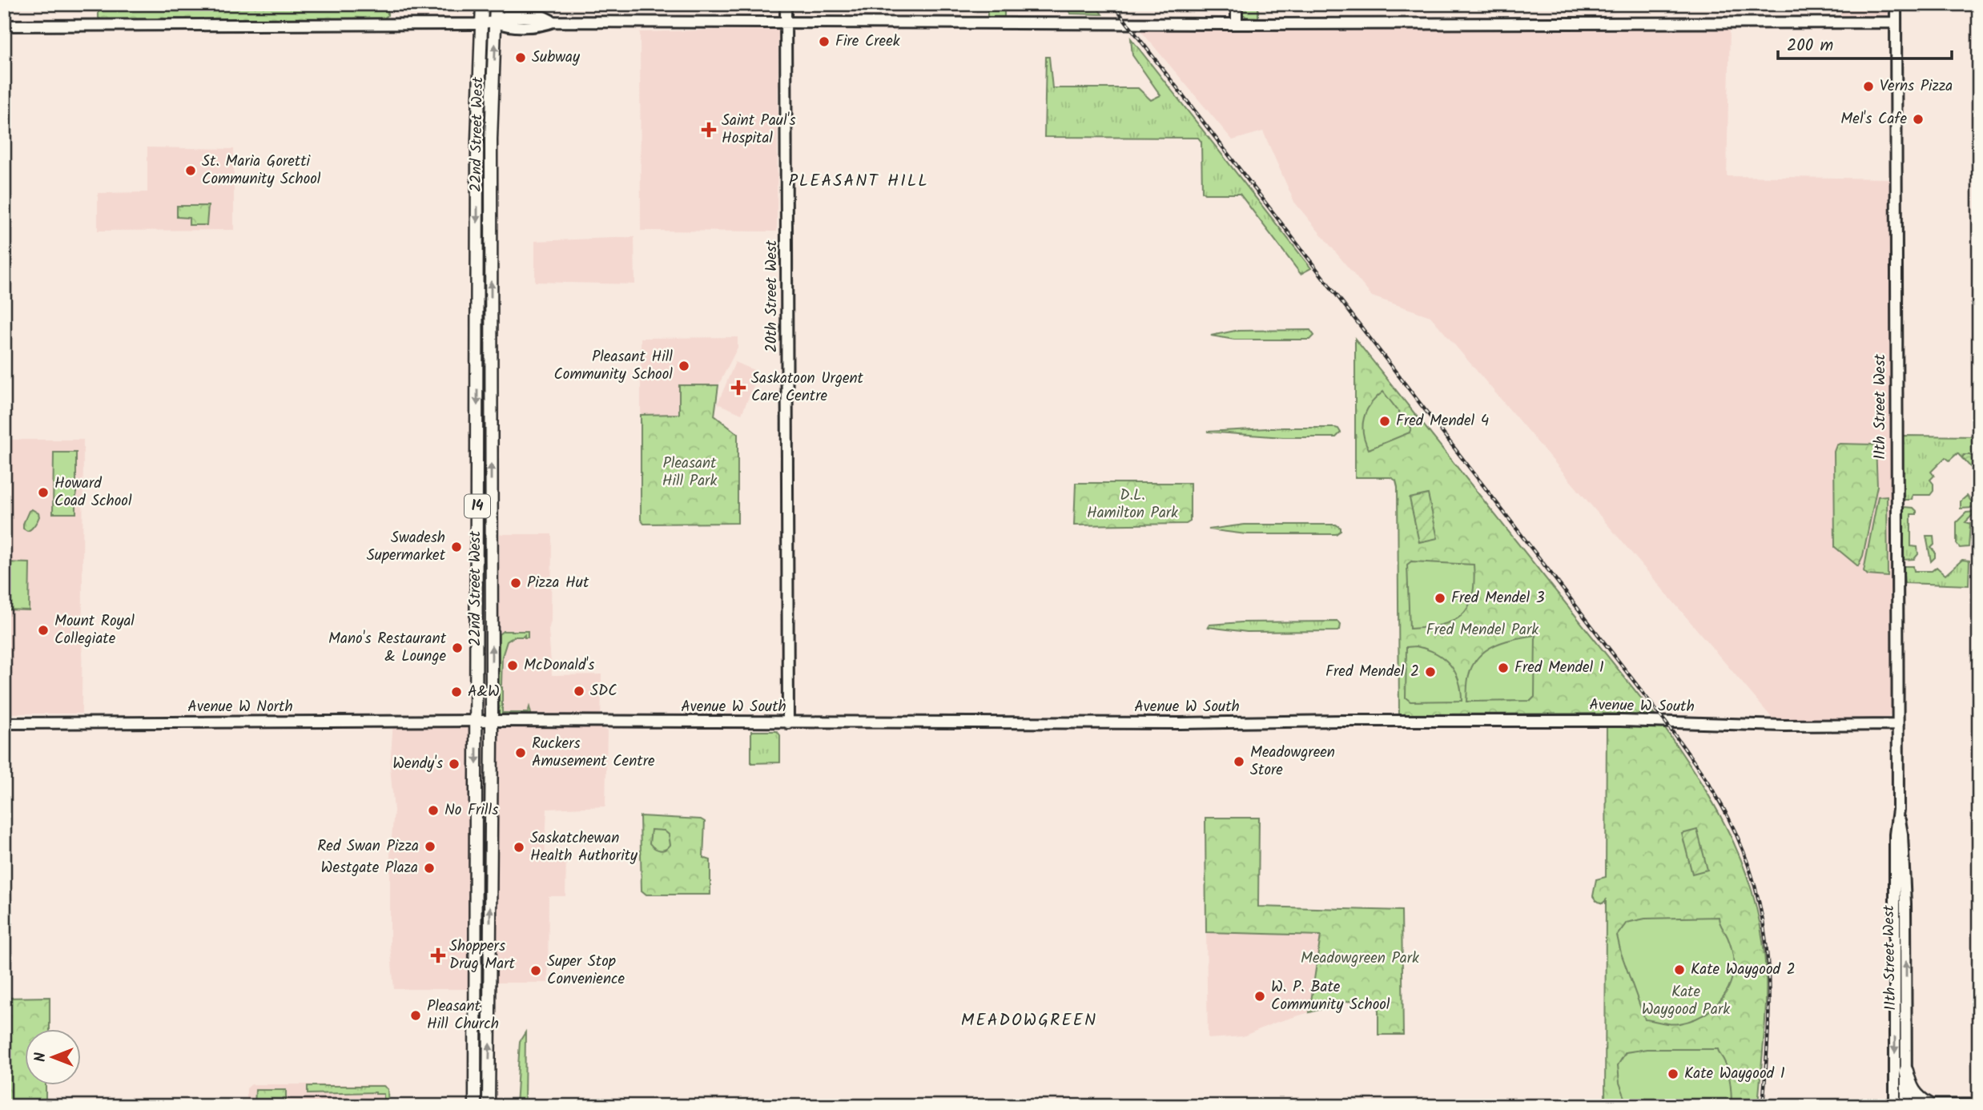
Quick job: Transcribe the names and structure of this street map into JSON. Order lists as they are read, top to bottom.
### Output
{
  "streets": {
    "main road": [
      "22nd Street West",
      "20th Street West",
      "11th Street West",
      "14",
      "Avenue W South",
      "Avenue W North"
    ]
  },
  "crossings": [
    ["22nd Street West", "Avenue W South"],
    ["22nd Street West", "Avenue W North"],
    ["20th Street West", "Avenue W South"],
    ["11th Street West", "Avenue W South"],
    ["Avenue W South", "Avenue W North"]
  ],
  "districts": ["PLEASANT HILL", "MEADOWGREEN"],
  "parks": [
    "Pleasant Hill Park",
    "D.L. Hamilton Park",
    "Fred Mendel Park",
    "Meadowgreen Park",
    "Kate Waygood Park"
  ],
  "places": {
    "other": [
      "Fire Creek",
      "Subway",
      "Verns Pizza",
      "Mel's Cafe",
      "St. Maria Goretti Community School",
      "Pleasant Hill Community School",
      "Fred Mendel 4",
      "Howard Coad School",
      "Swadesh Supermarket",
      "Pizza Hut",
      "Fred Mendel 3",
      "Mount Royal Collegiate",
      "Mano's Restaurant & Lounge",
      "McDonald's",
      "Fred Mendel 1",
      "Fred Mendel 2",
      "SDC",
      "A&W",
      "Ruckers Amusement Centre",
      "Meadowgreen Store",
      "Wendy's",
      "No Frills",
      "Red Swan Pizza",
      "Saskatchewan Health Authority",
      "Westgate Plaza",
      "Kate Waygood 2",
      "Super Stop Convenience",
      "W. P. Bate Community School",
      "Pleasant Hill Church",
      "Kate Waygood 1"
    ],
    "health": ["Saint Paul's Hospital", "Saskatoon Urgent Care Centre", "Shoppers Drug Mart"]
  },
  "scale_bar": "200 m",
  "north": "left"
}
